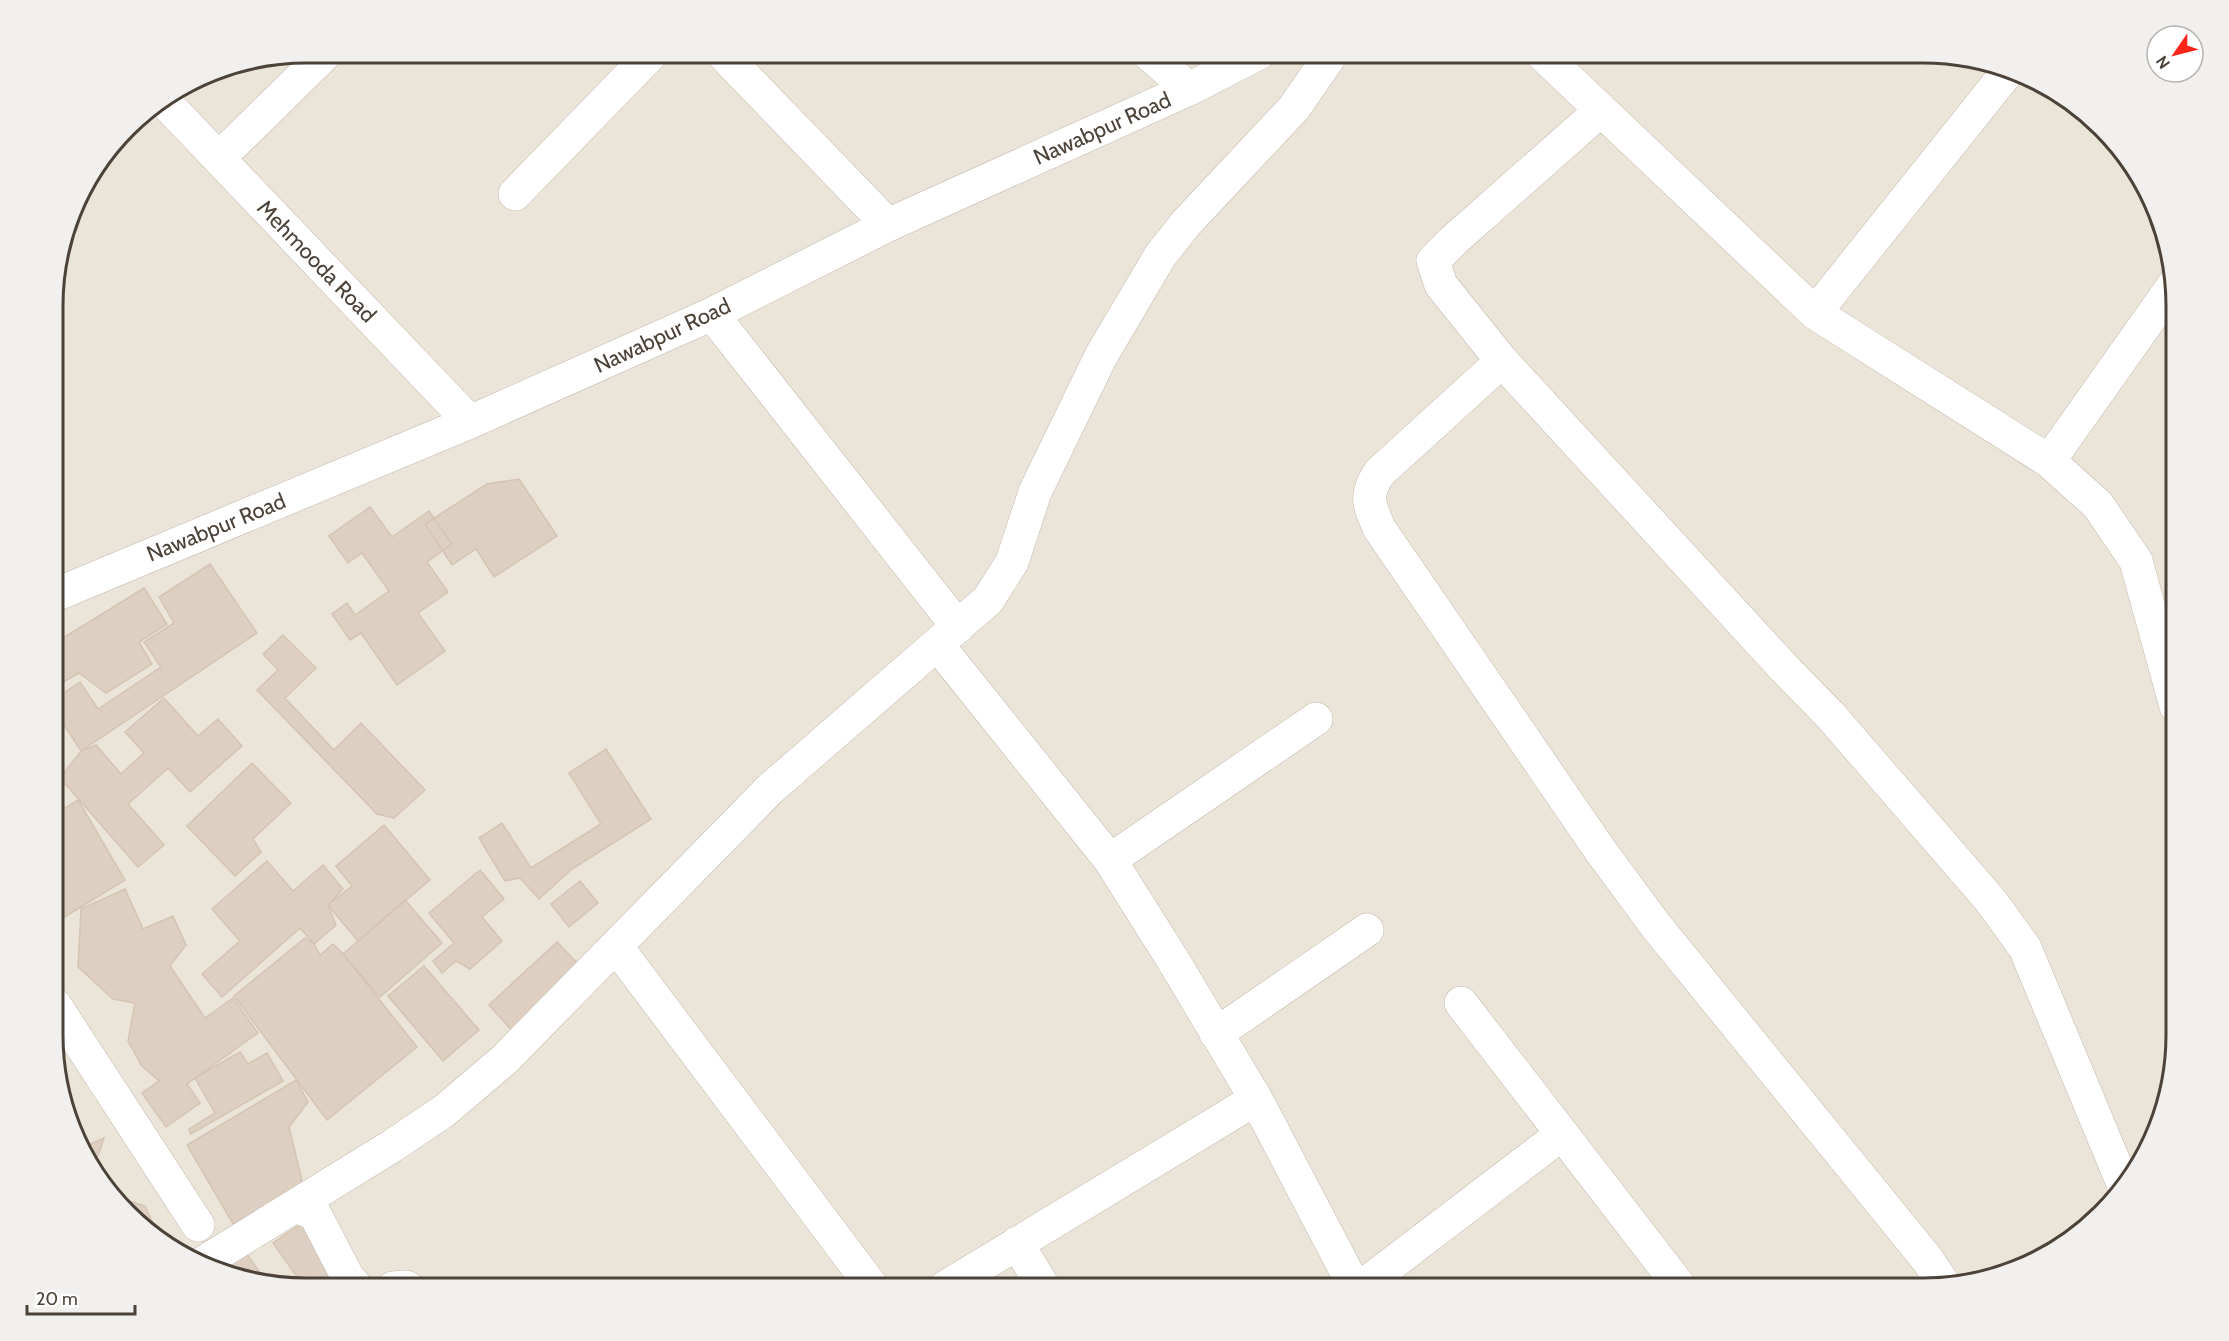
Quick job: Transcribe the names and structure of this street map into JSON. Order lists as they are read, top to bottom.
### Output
{
  "streets": {
    "street": ["Nawabpur Road", "Mehmooda Road"]
  },
  "crossings": [
    ["Nawabpur Road", "Mehmooda Road"]
  ],
  "scale_bar": "20 m",
  "north": "bottom left"
}
